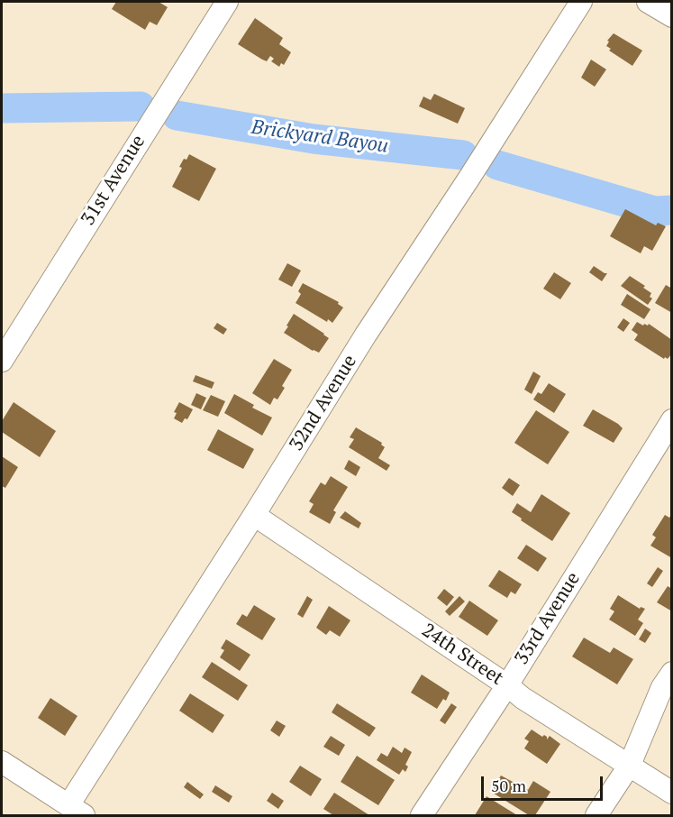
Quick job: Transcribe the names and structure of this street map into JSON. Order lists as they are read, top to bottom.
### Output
{
  "streets": {
    "street": [
      "31st Avenue",
      "32nd Avenue",
      "33rd Avenue",
      "24th Street"
    ]
  },
  "crossings": [
    ["32nd Avenue", "24th Street"],
    ["33rd Avenue", "24th Street"]
  ],
  "water": ["Brickyard Bayou"],
  "scale_bar": "50 m"
}
